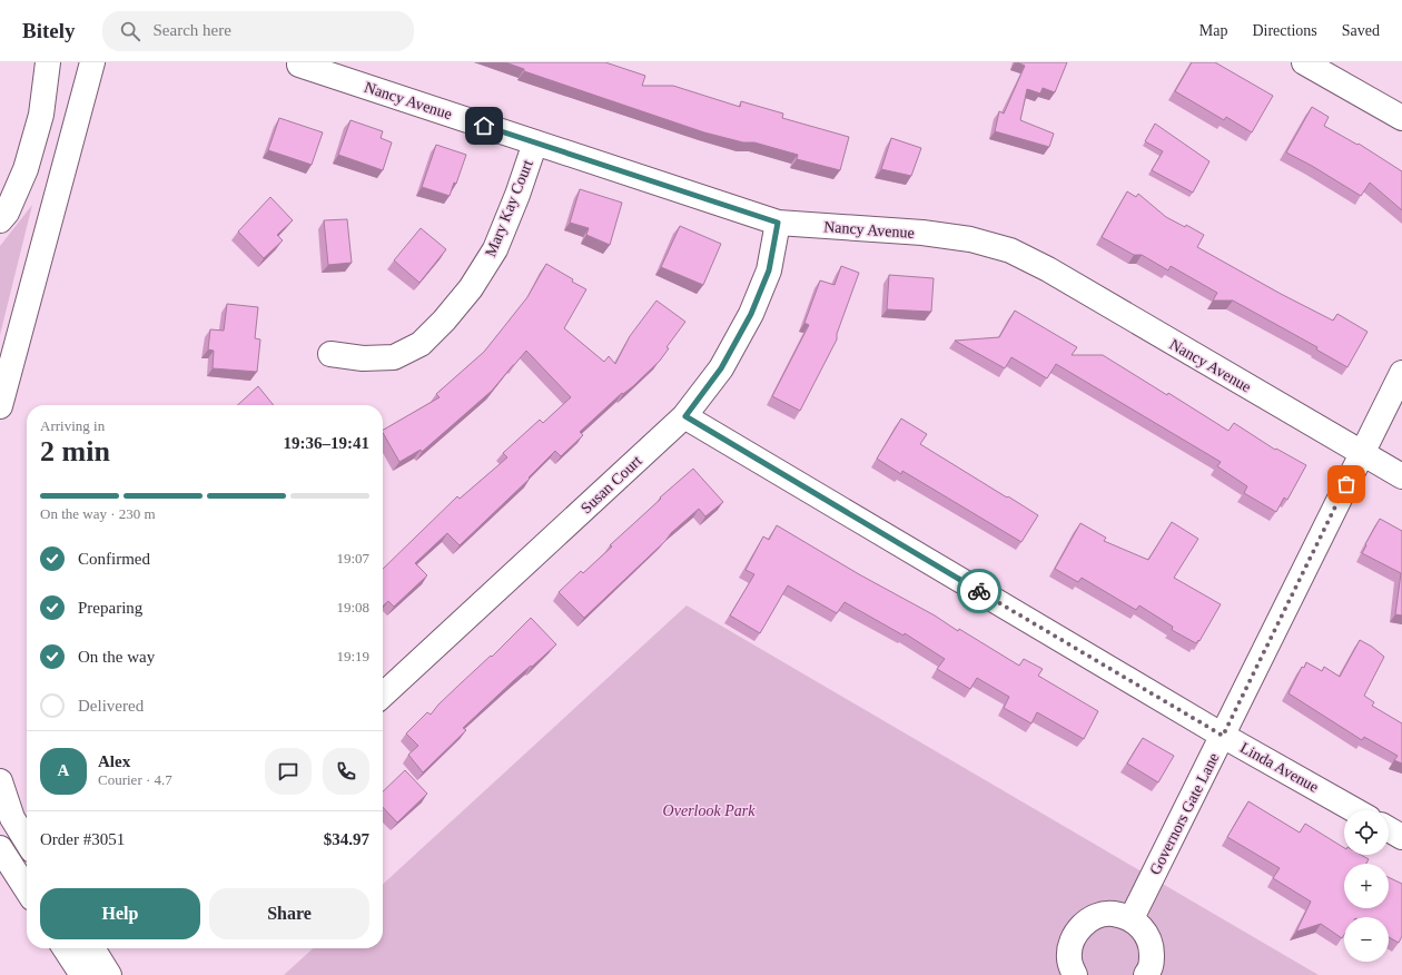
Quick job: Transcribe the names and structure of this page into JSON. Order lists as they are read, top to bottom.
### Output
{
  "streets": {
    "main road": [
      "Nancy Avenue",
      "Mary Kay Court",
      "Susan Court",
      "Linda Avenue",
      "Governors Gate Lane"
    ]
  },
  "crossings": [
    ["Nancy Avenue", "Mary Kay Court"],
    ["Nancy Avenue", "Susan Court"],
    ["Nancy Avenue", "Governors Gate Lane"],
    ["Susan Court", "Linda Avenue"],
    ["Linda Avenue", "Governors Gate Lane"]
  ],
  "parks": ["Overlook Park"],
  "page": {
    "header": "Bitely",
    "search": "Search here",
    "nav": ["Map", "Directions", "Saved"],
    "heading": ["2 min", "Arriving in", "19:36–19:41"],
    "panel": [
      "Alex",
      "Courier · 4.7",
      "Order #3051",
      "$34.97"
    ],
    "bar": "On the way · 230 m",
    "list": [
      ["Confirmed", "19:07"],
      ["Preparing", "19:08"],
      ["On the way", "19:19"],
      "Delivered"
    ],
    "round": "A",
    "map_buttons": ["+", "−"],
    "buttons": ["Help", "Share"]
  }
}
